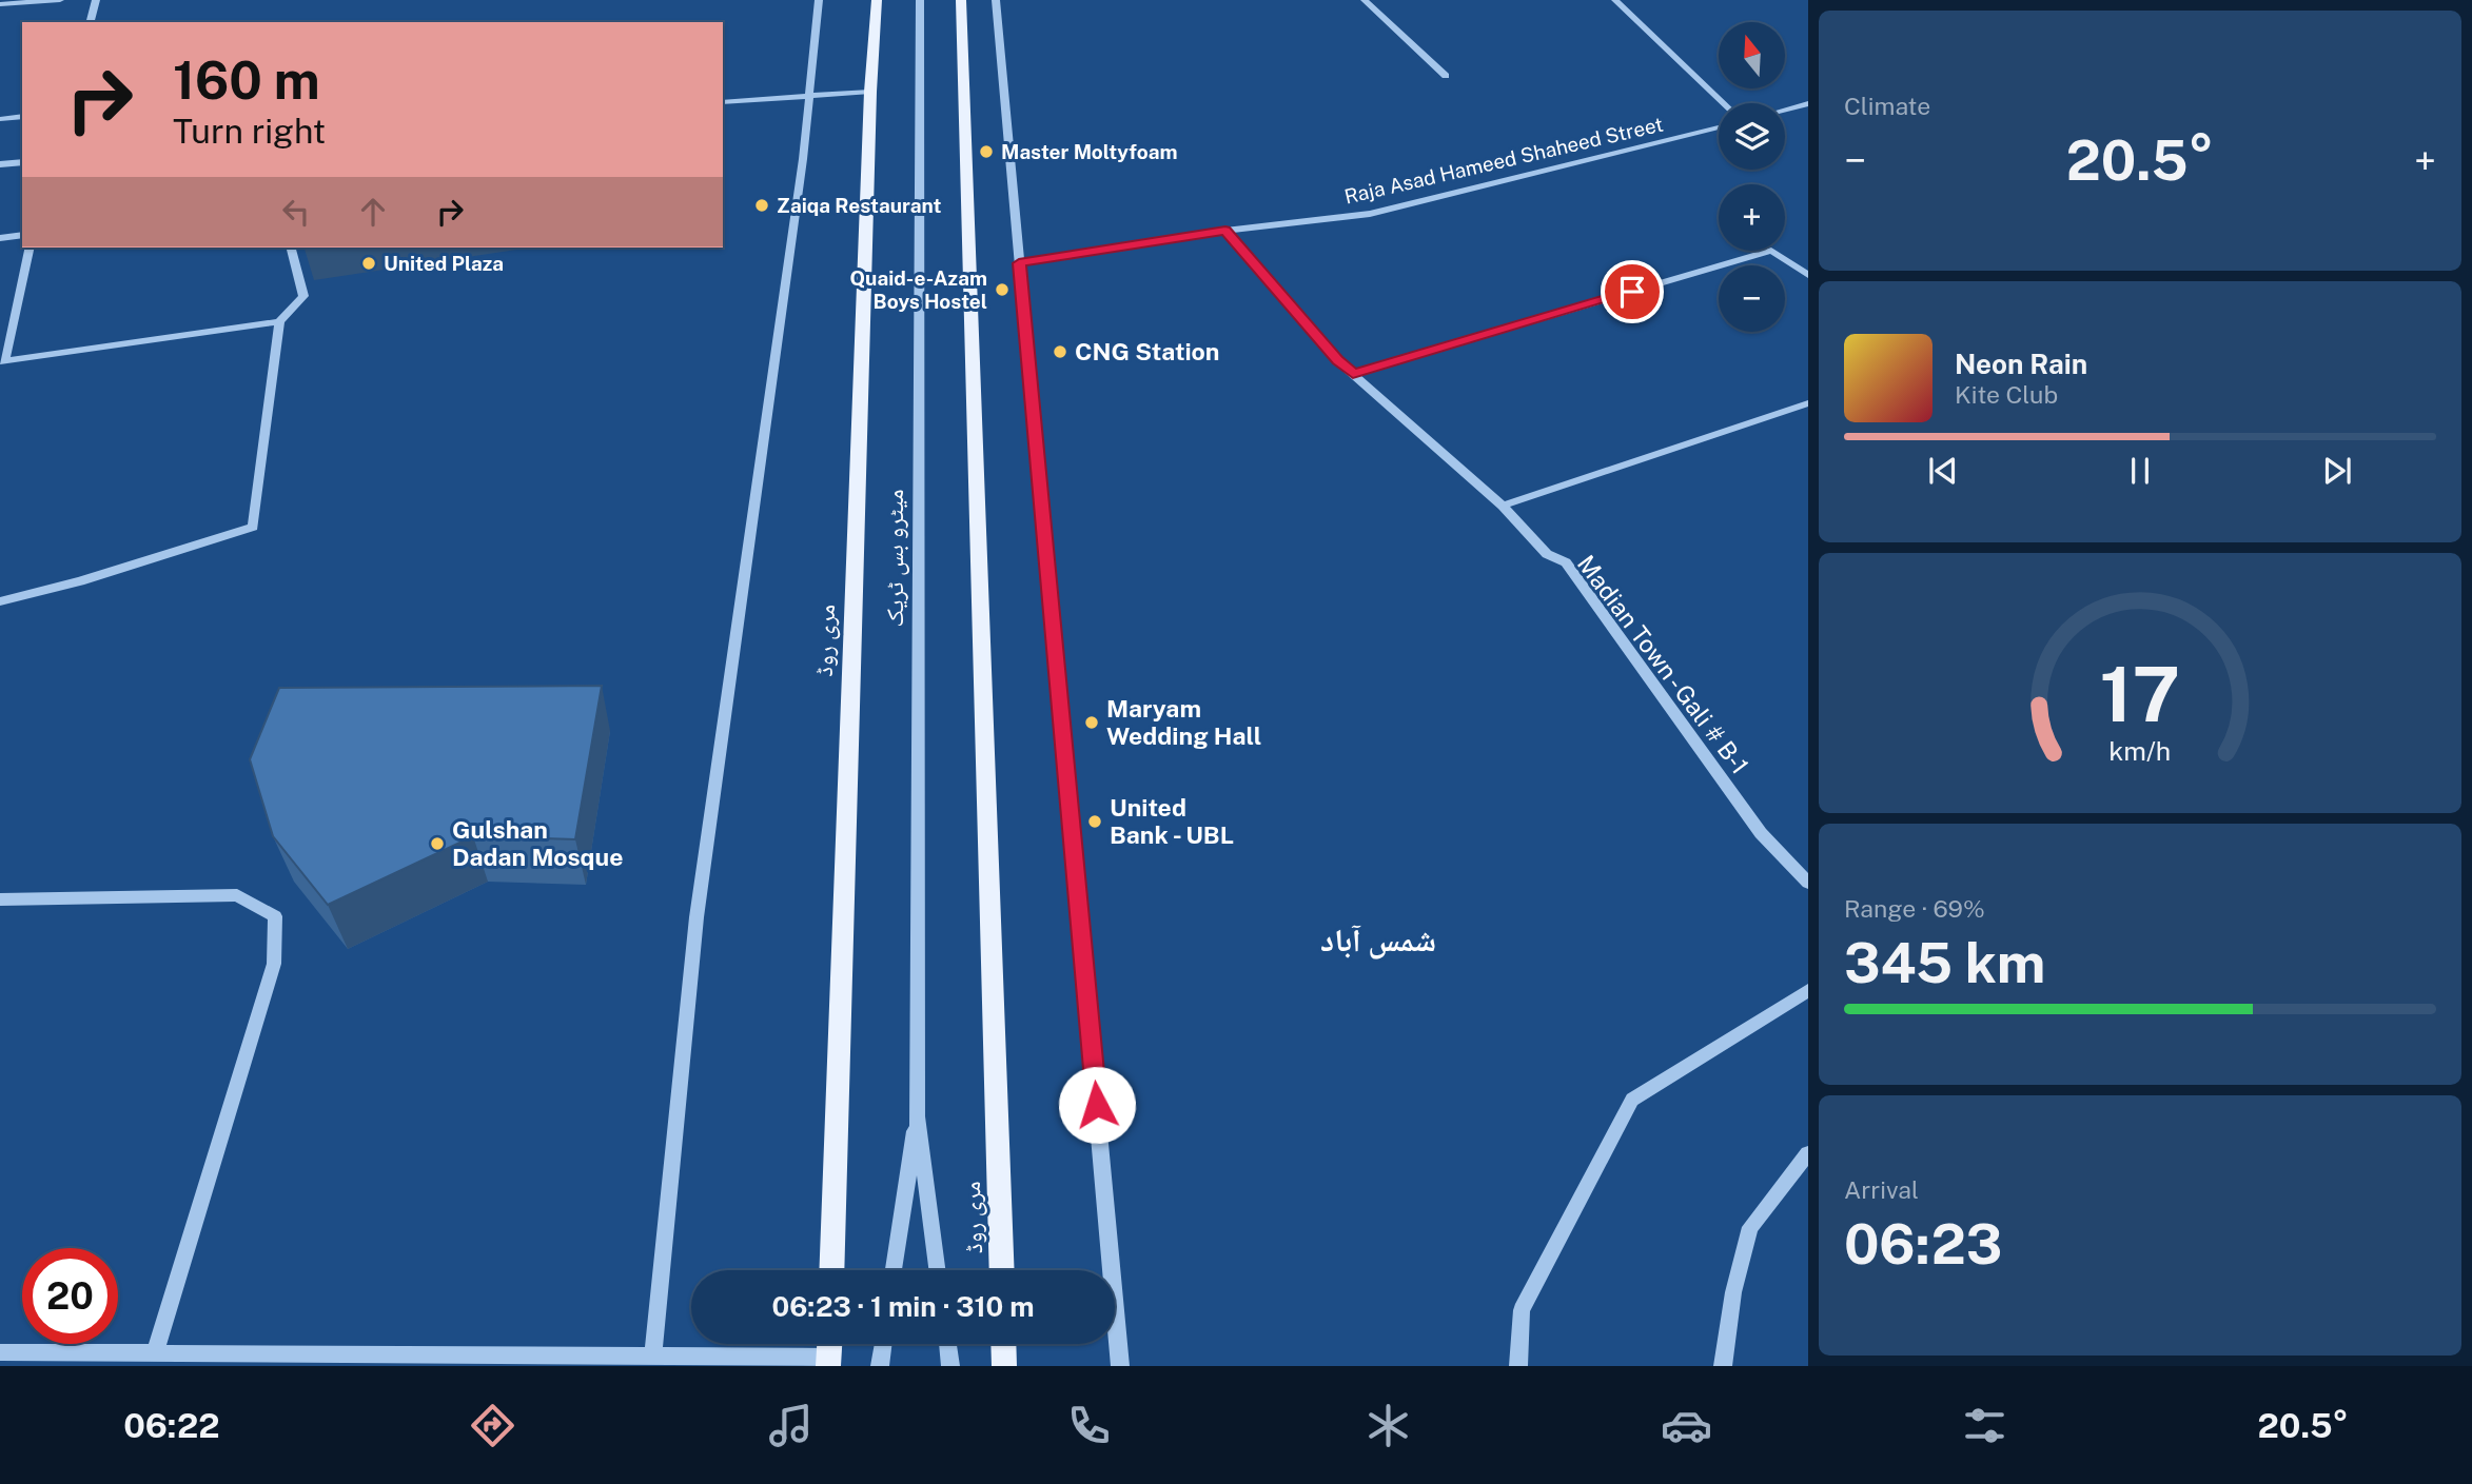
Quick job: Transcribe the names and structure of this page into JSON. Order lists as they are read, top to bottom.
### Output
{
  "streets": {
    "main road": ["مری روڈ"],
    "street": ["Raja Asad Hameed Shaheed Street", "میٹرو بس ٹریک", "Madian Town - Gali # B-1"]
  },
  "crossings": [
    ["Raja Asad Hameed Shaheed Street", "Madian Town - Gali # B-1"]
  ],
  "districts": ["شمس آباد"],
  "places": [
    "Master Moltyfoam",
    "Zaiqa Restaurant",
    "United Plaza",
    "Quaid-e-Azam Boys Hostel",
    "CNG Station",
    "Maryam Wedding Hall",
    "United Bank - UBL",
    "Gulshan Dadan Mosque"
  ],
  "north": "top",
  "page": {
    "tile": [
      "Climate",
      ["Range · 69%", "345 km"],
      ["Arrival", "06:23"]
    ],
    "map_buttons": ["+", "−"],
    "turn": ["160 m", "Turn right"],
    "heat": ["−", "20.5°", "+"],
    "song": ["Neon Rain", "Kite Club"],
    "limit": "20",
    "trip": "06:23 · 1 min · 310 m",
    "tabs": ["06:22", "20.5°"],
    "gauge": ["17", "km/h"]
  }
}
